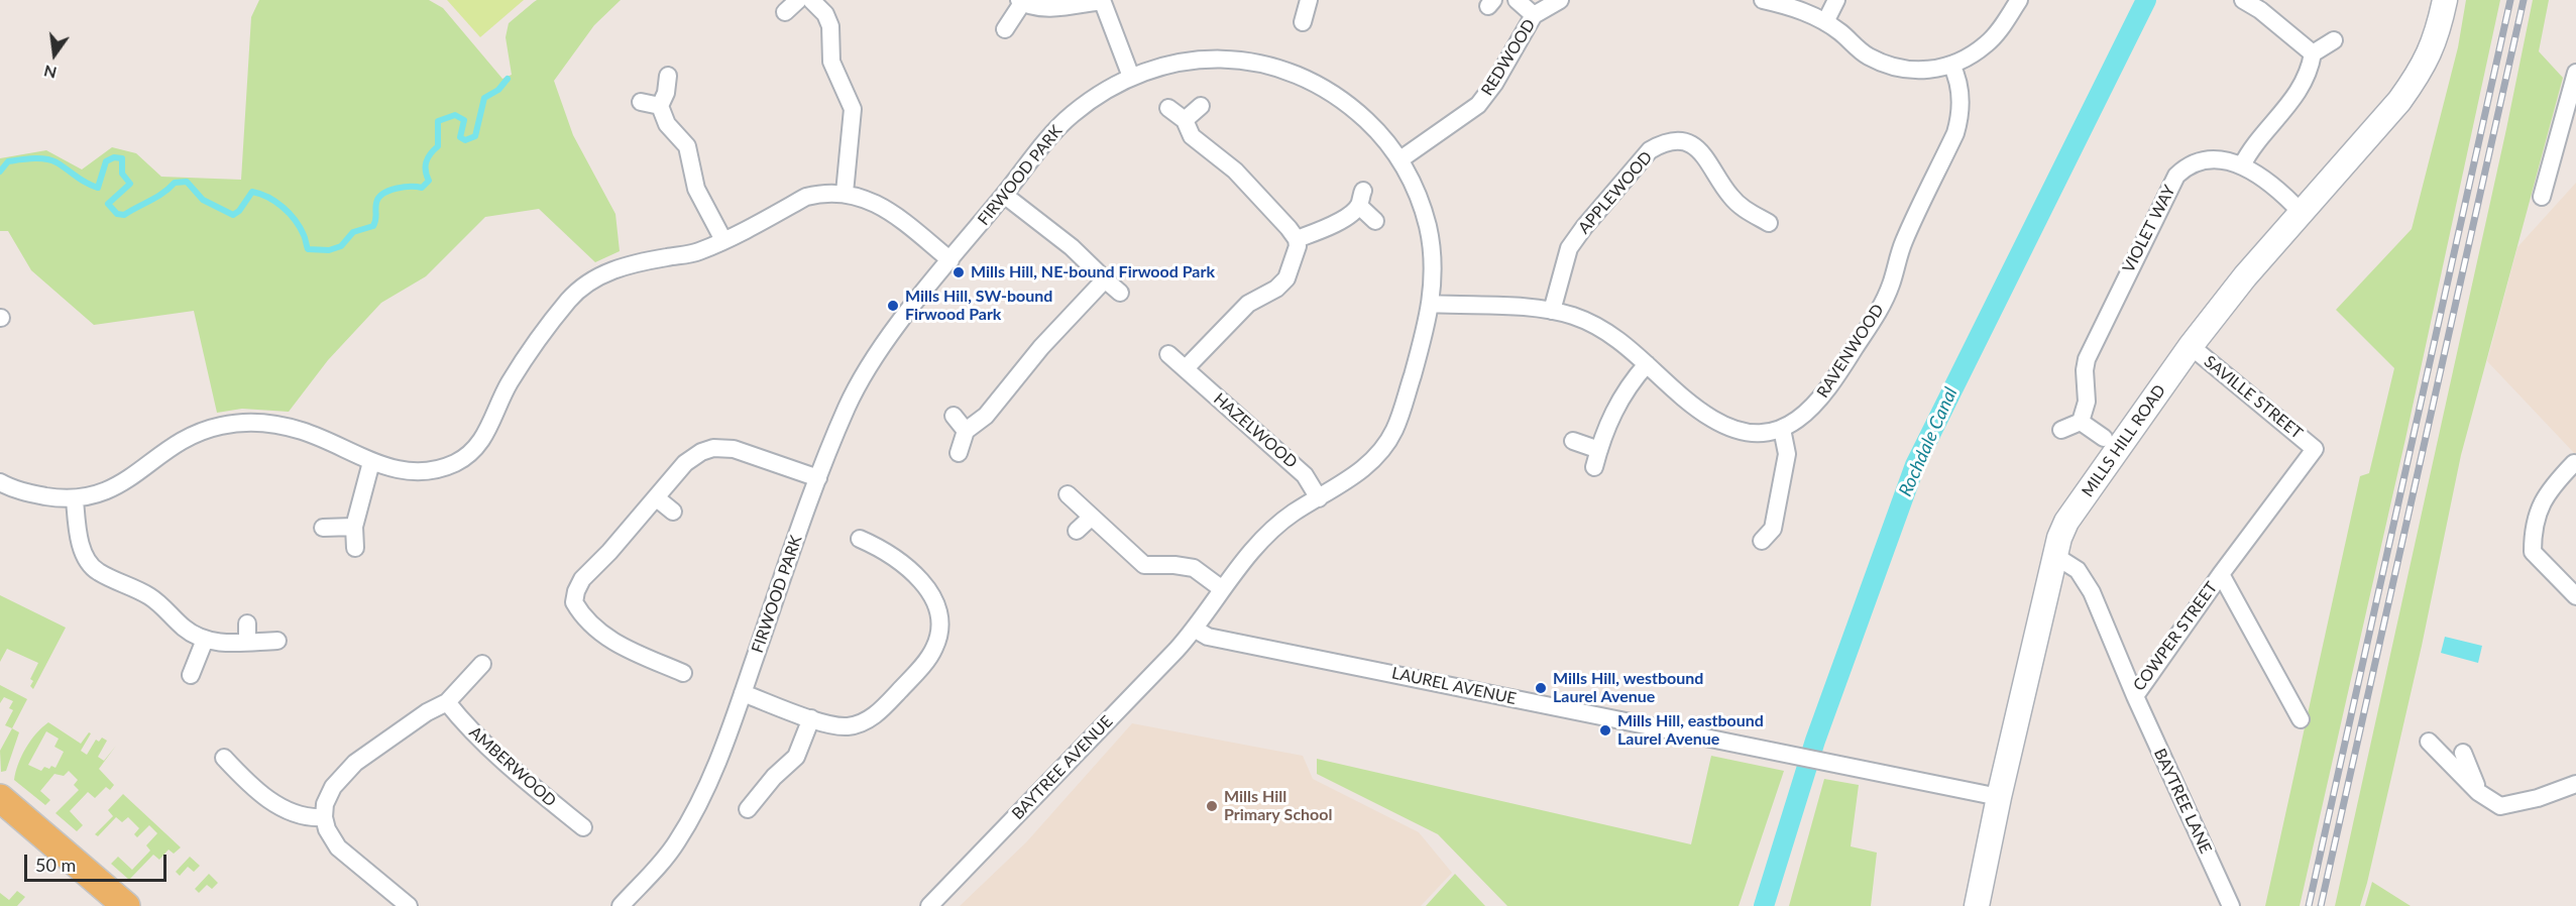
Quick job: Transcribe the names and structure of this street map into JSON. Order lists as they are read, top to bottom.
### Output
{
  "streets": {
    "street": [
      "REDWOOD",
      "FIRWOOD PARK",
      "APPLEWOOD",
      "VIOLET WAY",
      "RAVENWOOD",
      "SAVILLE STREET",
      "HAZELWOOD",
      "MILLS HILL ROAD",
      "COWPER STREET",
      "LAUREL AVENUE",
      "AMBERWOOD",
      "BAYTREE AVENUE",
      "BAYTREE LANE"
    ]
  },
  "crossings": [
    ["REDWOOD", "FIRWOOD PARK"],
    ["FIRWOOD PARK", "RAVENWOOD"],
    ["FIRWOOD PARK", "HAZELWOOD"],
    ["FIRWOOD PARK", "LAUREL AVENUE"],
    ["FIRWOOD PARK", "BAYTREE AVENUE"],
    ["APPLEWOOD", "RAVENWOOD"],
    ["VIOLET WAY", "MILLS HILL ROAD"],
    ["SAVILLE STREET", "MILLS HILL ROAD"],
    ["SAVILLE STREET", "COWPER STREET"],
    ["MILLS HILL ROAD", "COWPER STREET"],
    ["MILLS HILL ROAD", "LAUREL AVENUE"],
    ["COWPER STREET", "BAYTREE LANE"],
    ["LAUREL AVENUE", "BAYTREE AVENUE"]
  ],
  "water": ["Rochdale Canal"],
  "places": [
    "Mills Hill, NE-bound Firwood Park",
    "Mills Hill, SW-bound Firwood Park",
    "Mills Hill, westbound Laurel Avenue",
    "Mills Hill, eastbound Laurel Avenue",
    "Mills Hill Primary School"
  ],
  "scale_bar": "50 m",
  "north": "bottom"
}
